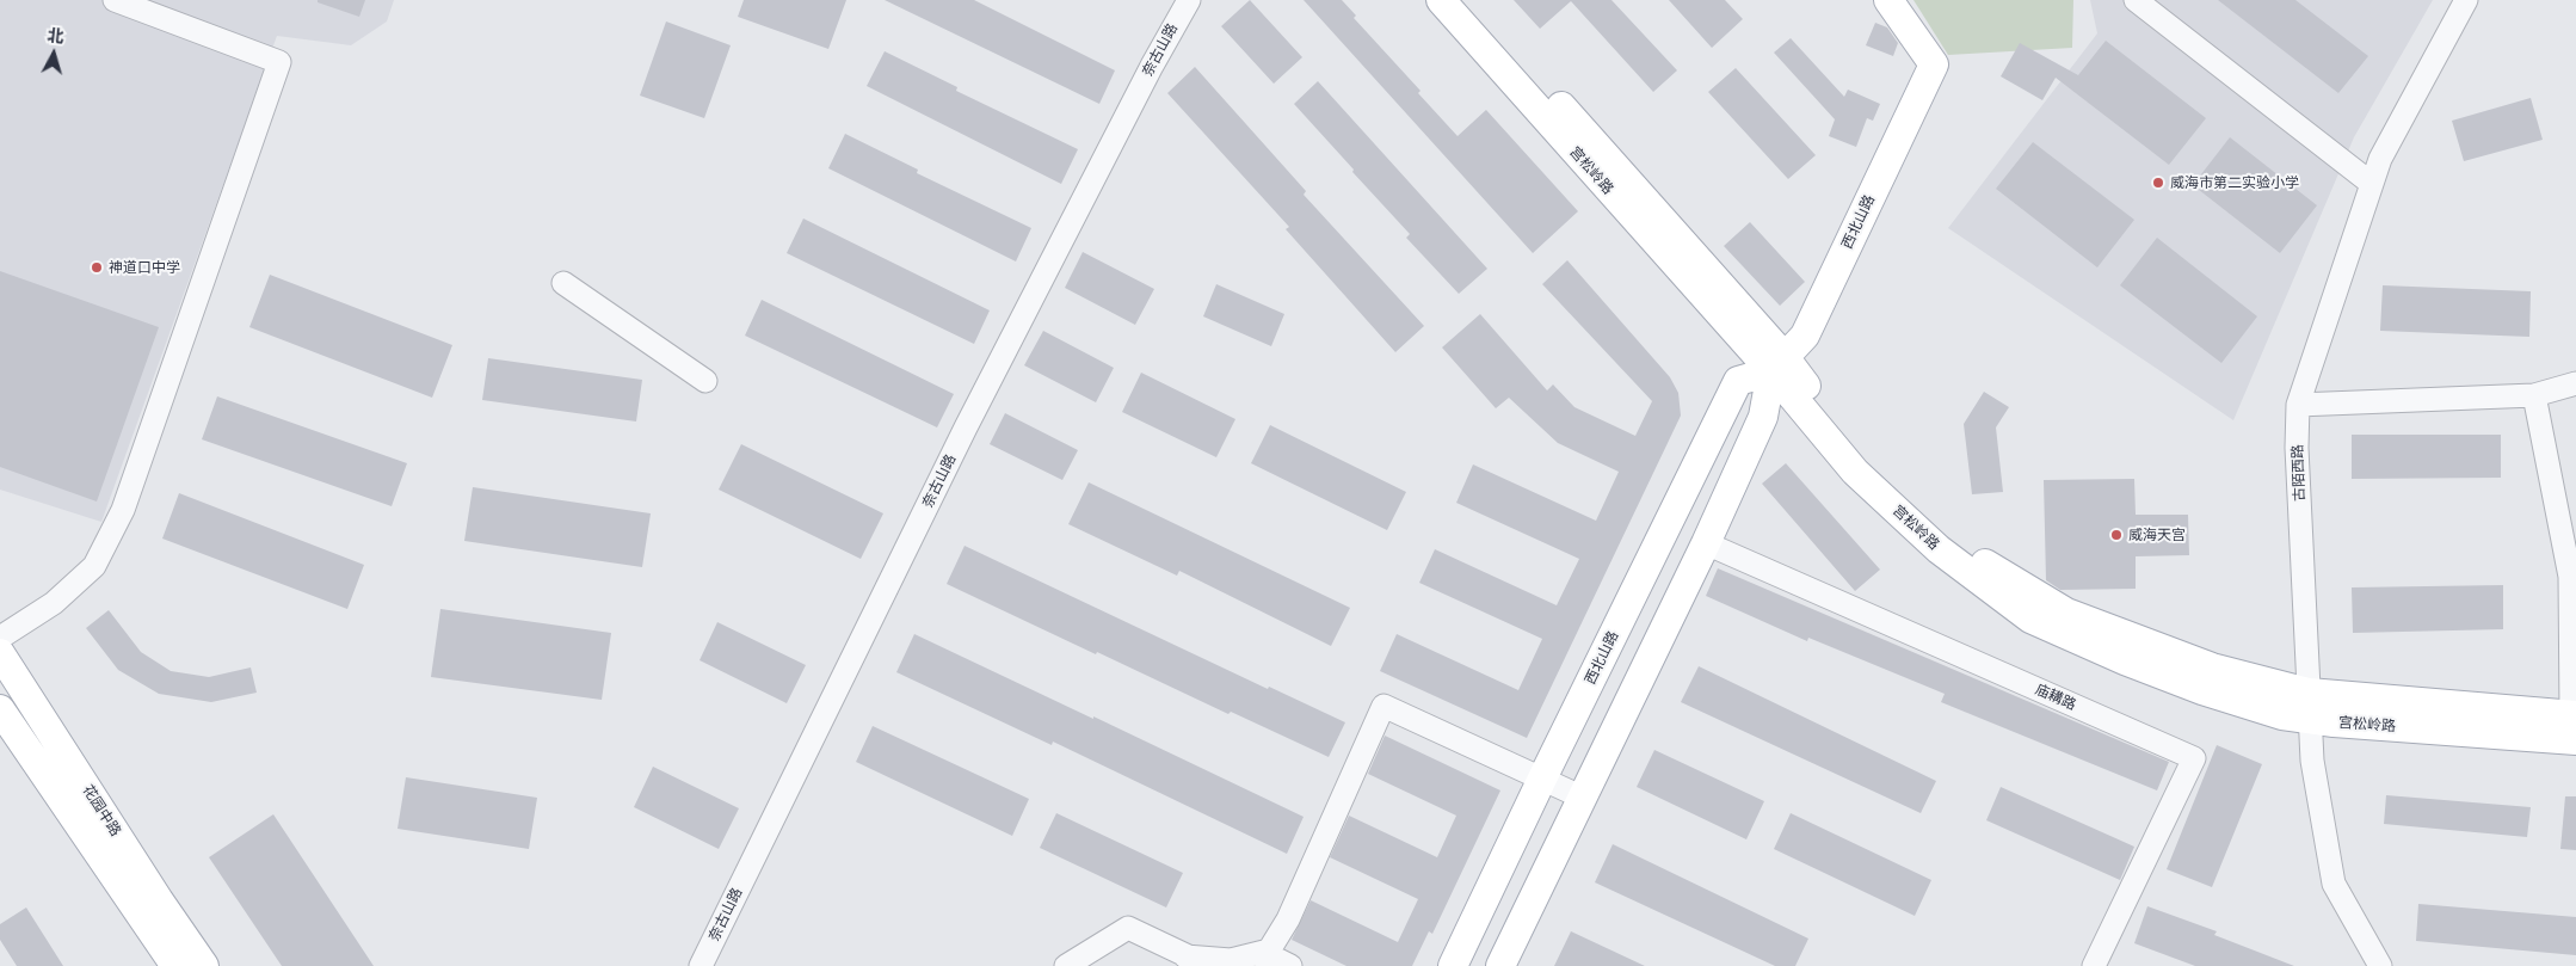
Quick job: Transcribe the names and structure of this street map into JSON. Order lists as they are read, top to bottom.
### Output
{
  "streets": {
    "main road": ["宫松岭路", "西北山路", "花园中路"],
    "street": ["奈古山路", "古陌西路", "庙耩路"]
  },
  "crossings": [
    ["宫松岭路", "西北山路"],
    ["宫松岭路", "古陌西路"]
  ],
  "places": ["威海市第二实验小学", "神道口中学", "威海天宫"],
  "north": "top"
}
